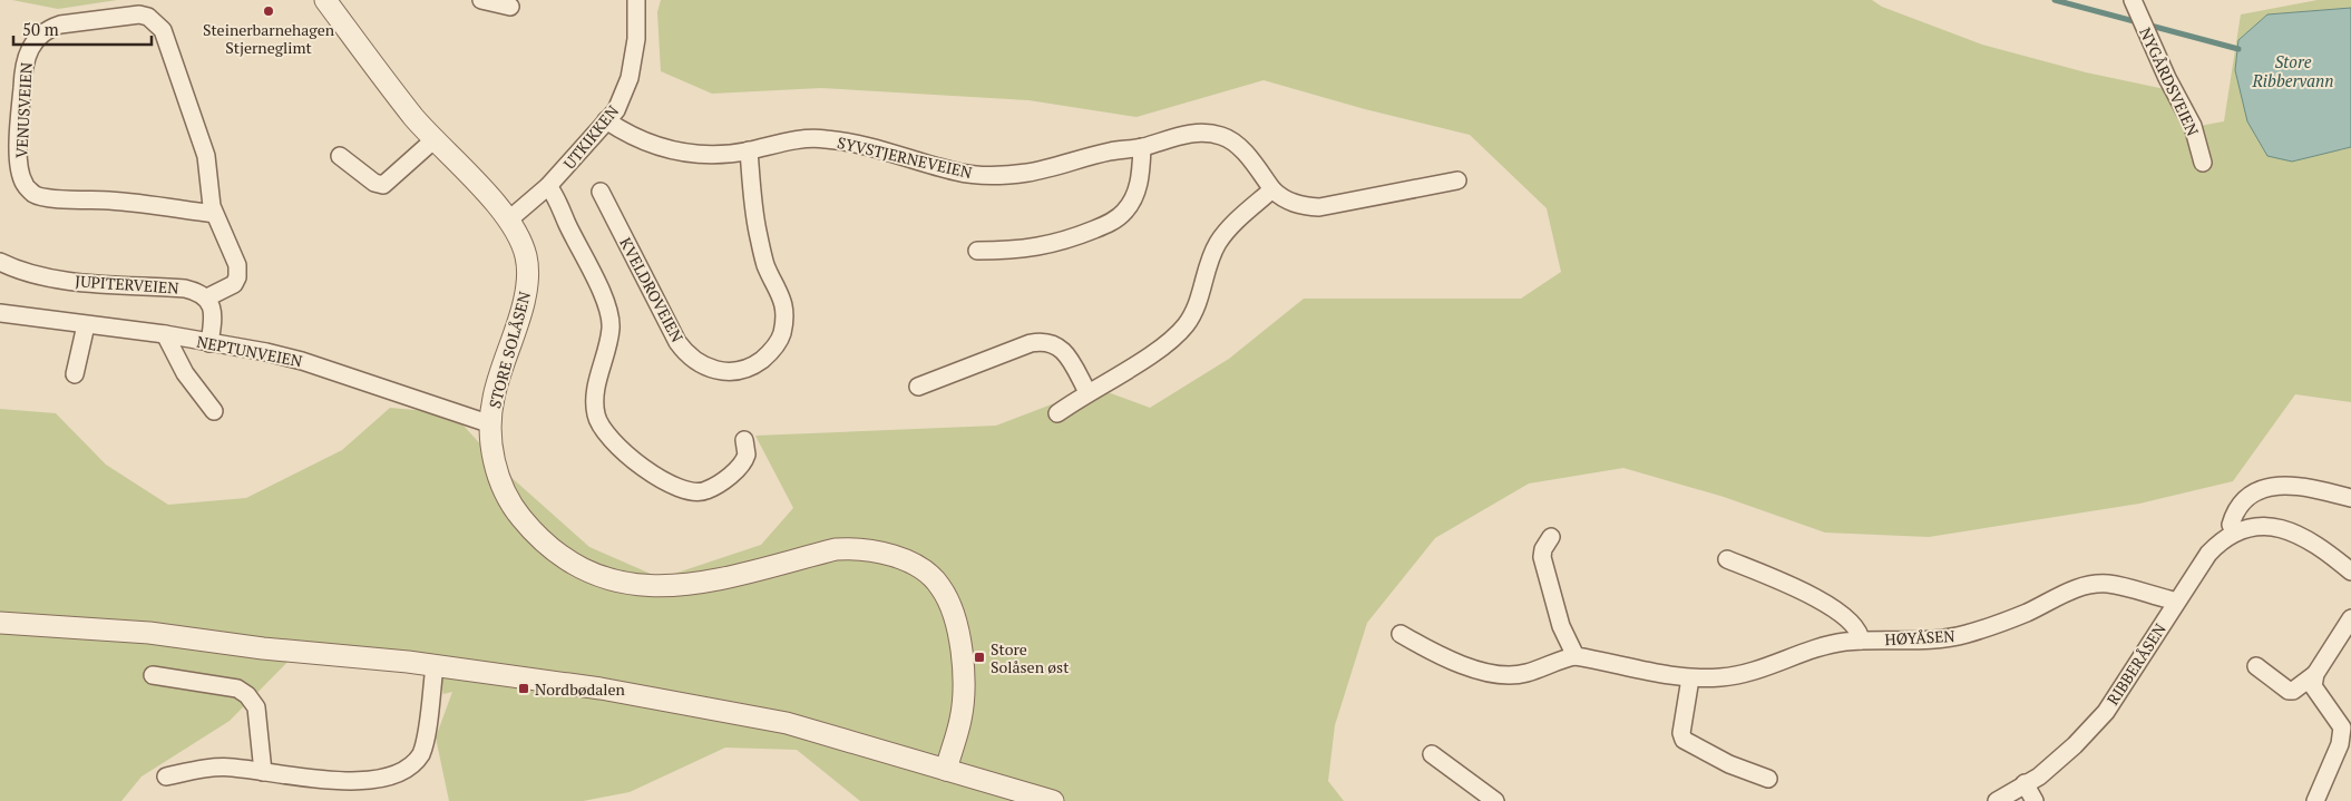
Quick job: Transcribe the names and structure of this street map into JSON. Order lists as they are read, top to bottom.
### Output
{
  "streets": {
    "street": [
      "NYGÅRDSVEIEN",
      "VENUSVEIEN",
      "UTKIKKEN",
      "SYVSTJERNEVEIEN",
      "JUPITERVEIEN",
      "KVELDROVEIEN",
      "STORE SOLÅSEN",
      "NEPTUNVEIEN",
      "HØYÅSEN",
      "RIBBERÅSEN"
    ]
  },
  "crossings": [
    ["VENUSVEIEN", "JUPITERVEIEN"],
    ["UTKIKKEN", "SYVSTJERNEVEIEN"],
    ["UTKIKKEN", "STORE SOLÅSEN"],
    ["SYVSTJERNEVEIEN", "KVELDROVEIEN"],
    ["STORE SOLÅSEN", "NEPTUNVEIEN"],
    ["HØYÅSEN", "RIBBERÅSEN"]
  ],
  "water": ["Store Ribbervann"],
  "places": {
    "other": ["Steinerbarnehagen Stjerneglimt"],
    "transit": ["Store Solåsen øst", "Nordbødalen"]
  },
  "scale_bar": "50 m"
}
